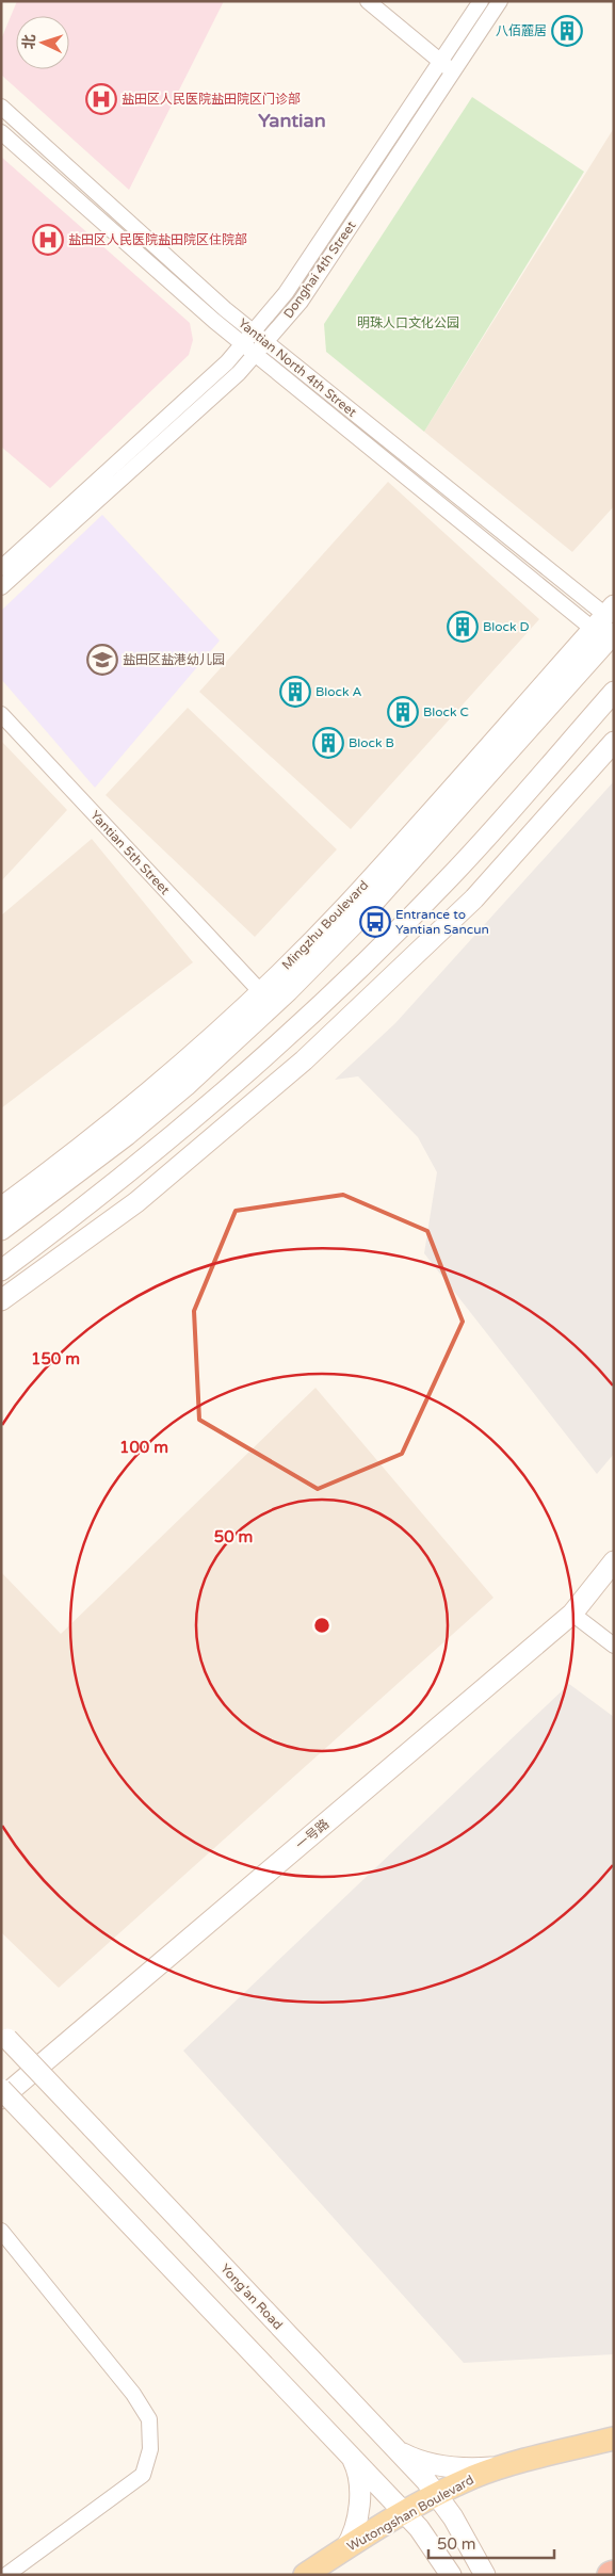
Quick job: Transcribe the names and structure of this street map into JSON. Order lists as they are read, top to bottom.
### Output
{
  "streets": {
    "main road": [
      "Mingzhu Boulevard",
      "一号路",
      "Yong'an Road",
      "Wutongshan Boulevard"
    ],
    "street": ["Donghai 4th Street", "Yantian North 4th Street", "Yantian 5th Street"]
  },
  "crossings": [
    ["Donghai 4th Street", "Yantian North 4th Street"],
    ["Yantian North 4th Street", "Mingzhu Boulevard"],
    ["Yantian 5th Street", "Mingzhu Boulevard"],
    ["Yong'an Road", "Wutongshan Boulevard"]
  ],
  "districts": ["Yantian"],
  "parks": ["明珠人口文化公园"],
  "places": {
    "building": [
      "八佰麓居",
      "Block D",
      "Block A",
      "Block C",
      "Block B"
    ],
    "hospital": ["盐田区人民医院盐田院区门诊部", "盐田区人民医院盐田院区住院部"],
    "school or university": ["盐田区盐港幼儿园"],
    "bus stop": ["Entrance to Yantian Sancun"]
  },
  "scale_bar": "50 m",
  "north": "left",
  "rings": ["150 m", "100 m", "50 m"]
}
